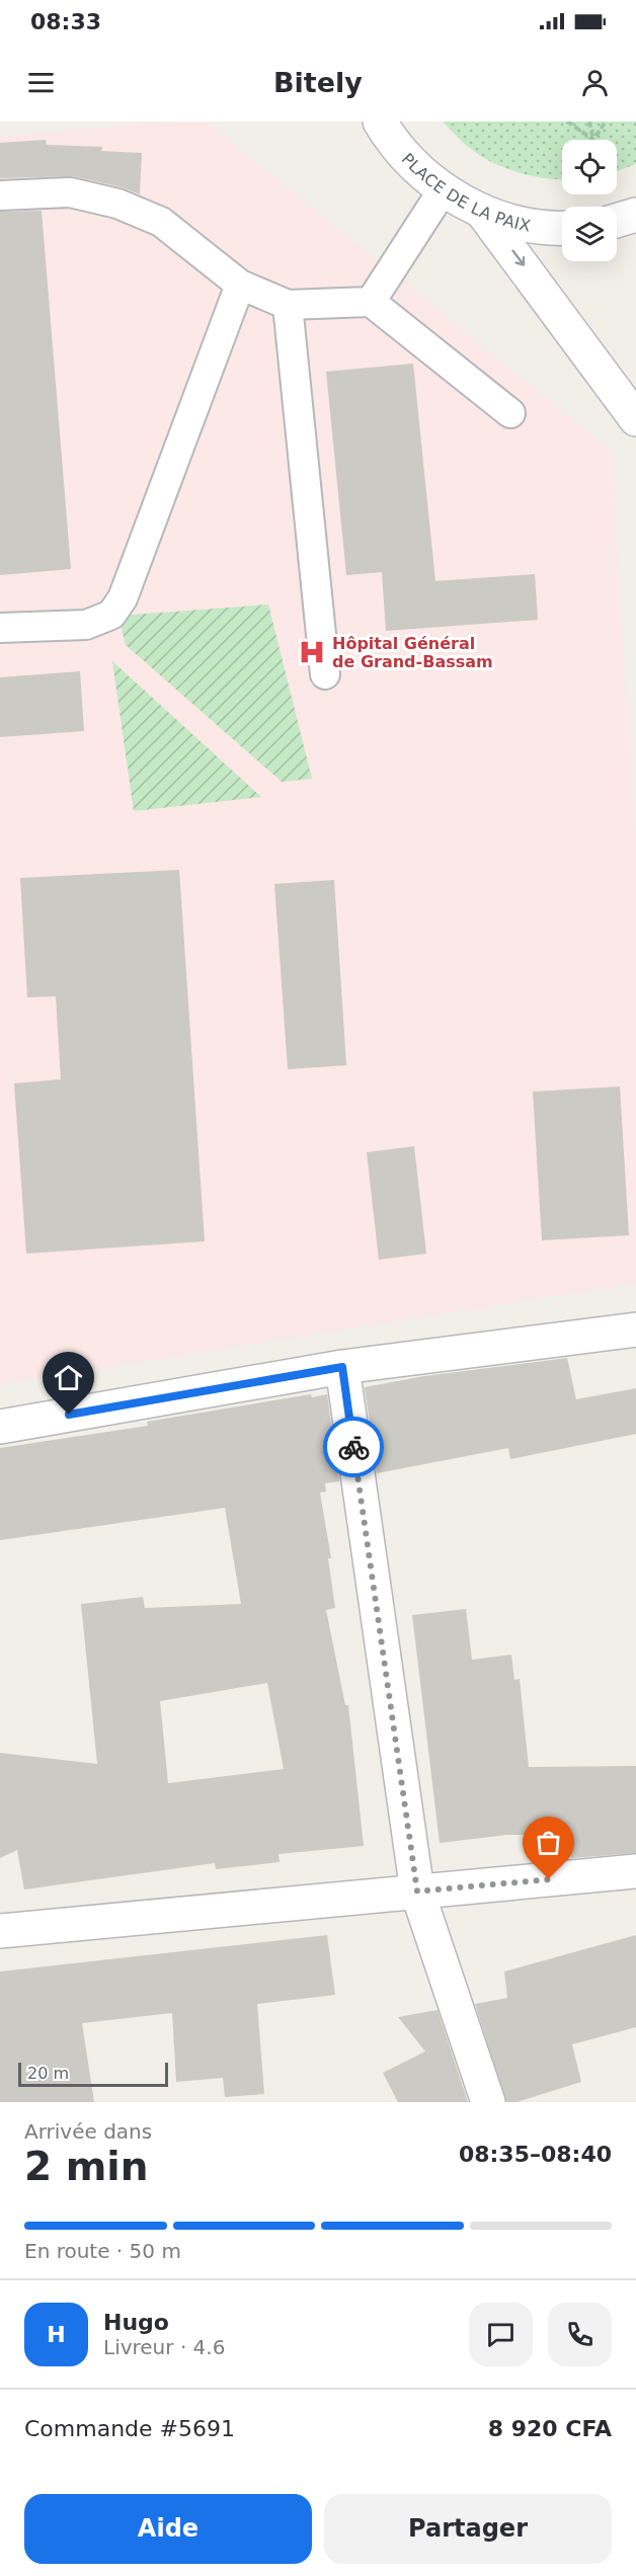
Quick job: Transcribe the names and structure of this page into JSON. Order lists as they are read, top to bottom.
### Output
{
  "streets": {
    "street": ["PLACE DE LA PAIX"]
  },
  "places": {
    "hospital": ["Hôpital Général de Grand-Bassam"]
  },
  "scale_bar": "20 m",
  "page": {
    "status": "08:33",
    "header": "Bitely",
    "scale": "20 m",
    "heading": ["2 min", "Arrivée dans", "08:35–08:40"],
    "panel": [
      "Hugo",
      "Livreur · 4.6",
      "Commande #5691",
      "8 920 CFA"
    ],
    "bar": "En route · 50 m",
    "round": "H",
    "buttons": ["Aide", "Partager"]
  }
}
